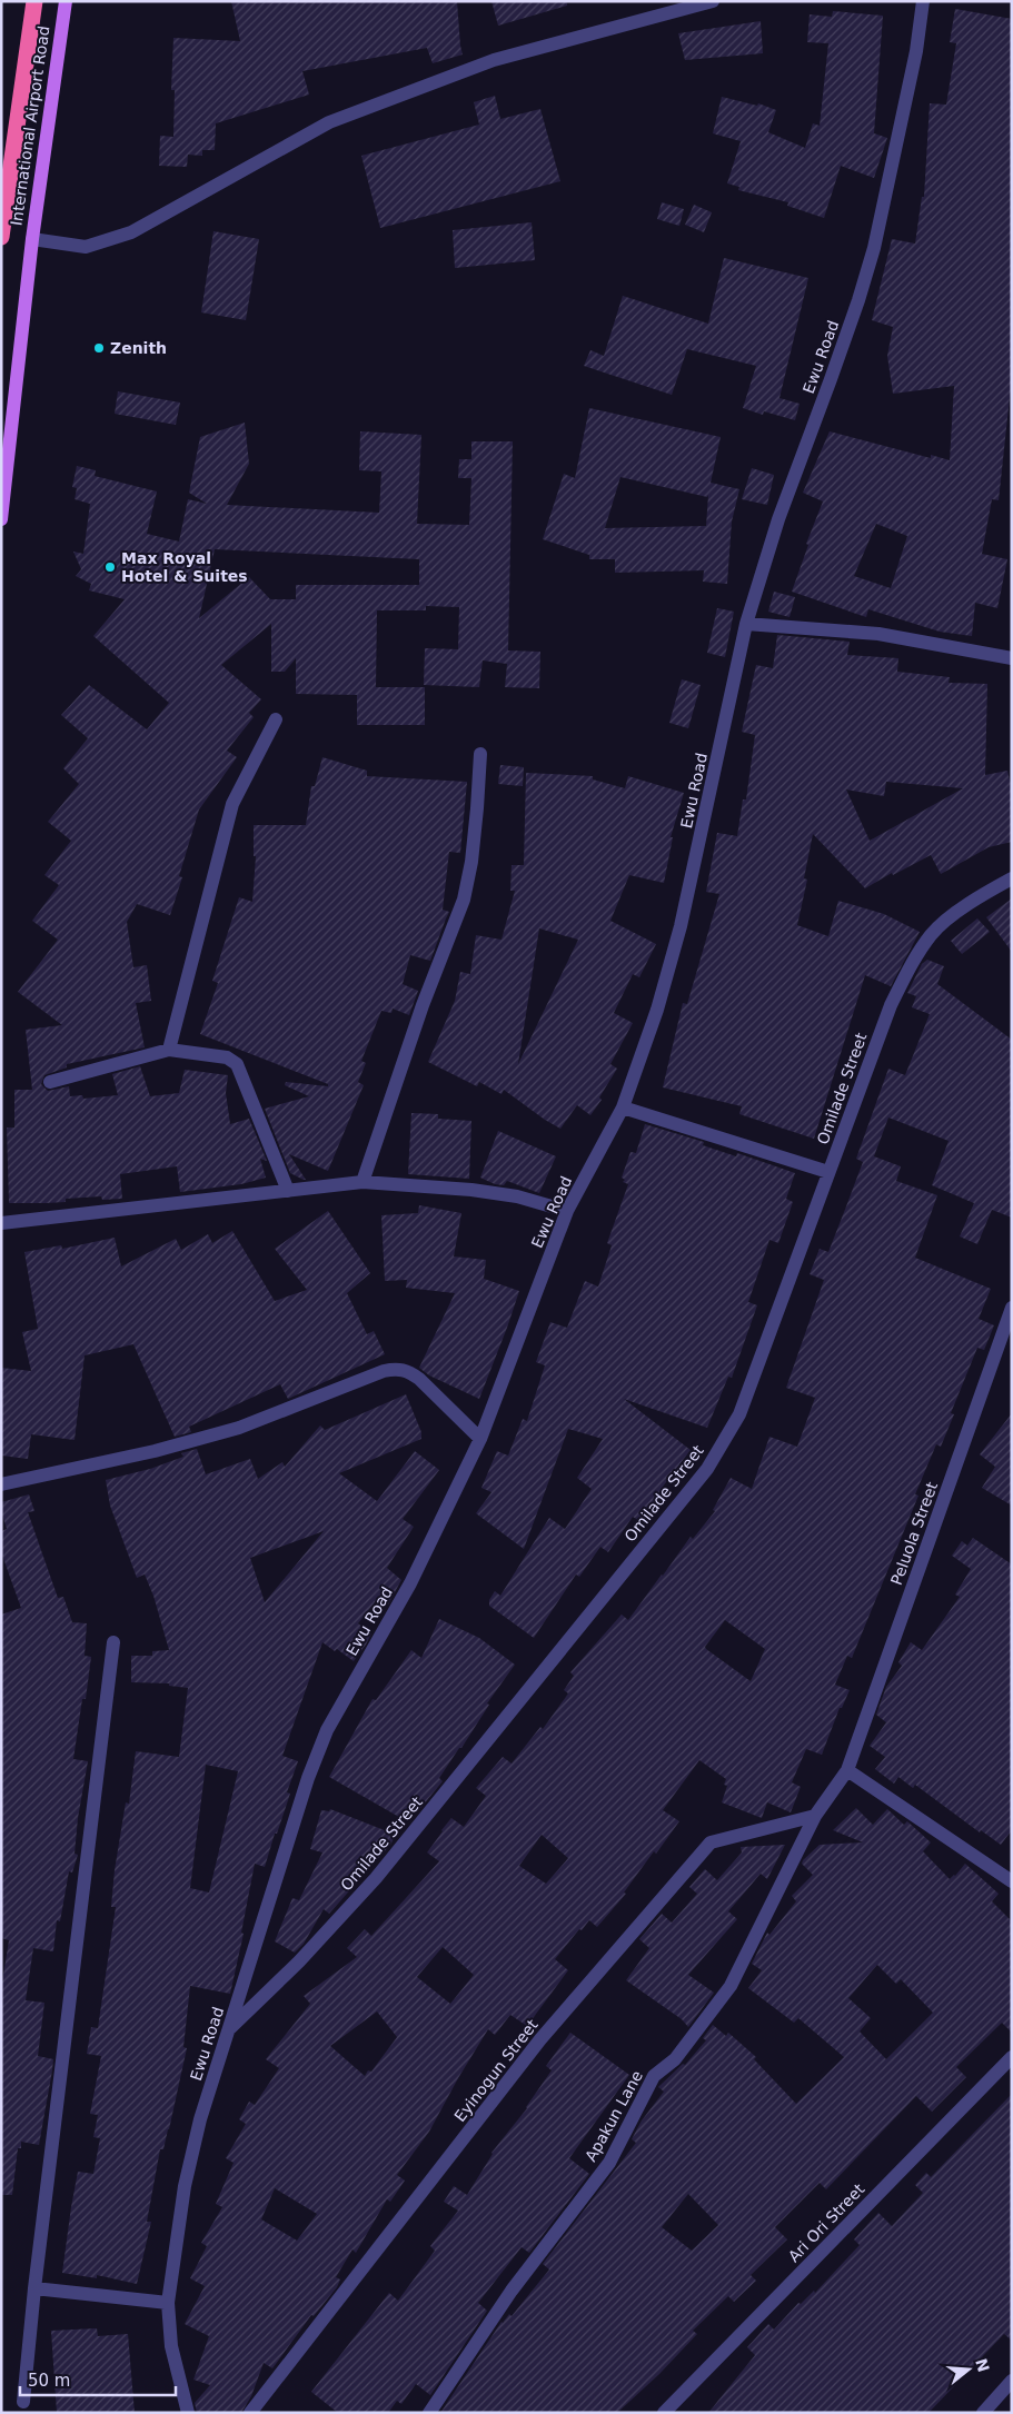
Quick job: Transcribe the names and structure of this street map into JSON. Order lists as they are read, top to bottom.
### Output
{
  "streets": {
    "highway": ["International Airport Road"],
    "street": [
      "Ewu Road",
      "Omilade Street",
      "Peluola Street",
      "Eyinogun Street",
      "Apakun Lane",
      "Ari Ori Street"
    ]
  },
  "crossings": [
    ["Ewu Road", "Omilade Street"],
    ["Peluola Street", "Apakun Lane"],
    ["Eyinogun Street", "Apakun Lane"]
  ],
  "places": ["Zenith", "Max Royal Hotel & Suites"],
  "scale_bar": "50 m",
  "north": "right"
}
